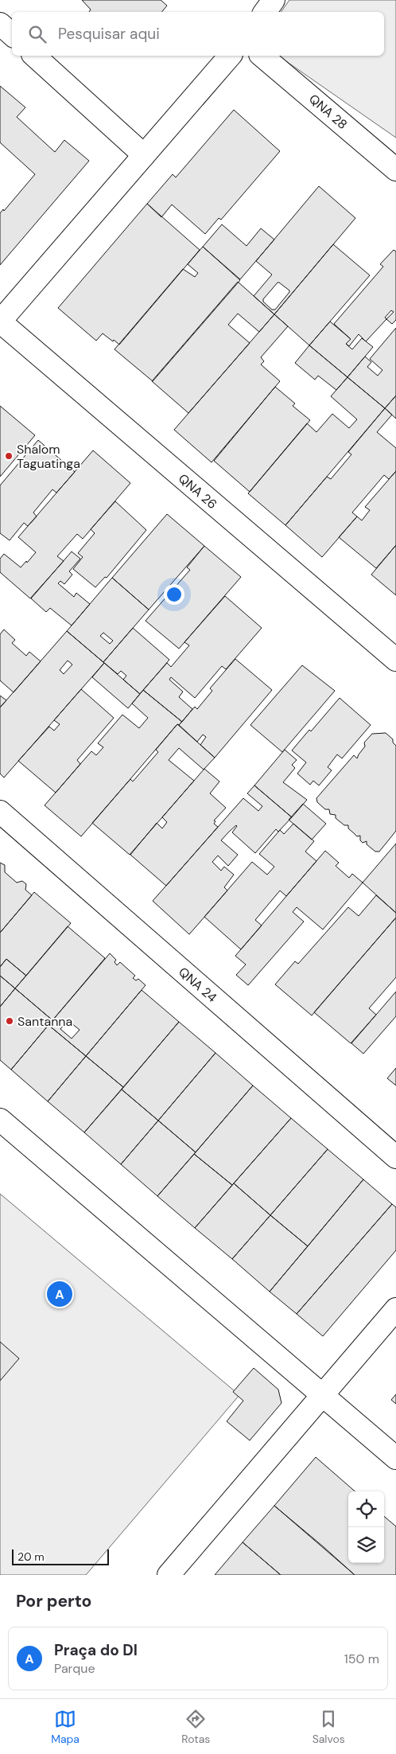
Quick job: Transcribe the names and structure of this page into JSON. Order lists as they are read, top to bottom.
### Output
{
  "streets": {
    "street": ["QNA 28", "QNA 26", "QNA 24"]
  },
  "places": ["Shalom Taguatinga", "Santanna"],
  "scale_bar": "20 m",
  "page": {
    "search": "Pesquisar aqui",
    "pins": "A",
    "scale": "20 m",
    "heading": "Por perto",
    "list": [
      {
        "mark": "A",
        "name": "Praça do DI",
        "note": "Parque",
        "value": "150 m"
      }
    ],
    "nav": ["Mapa", "Rotas", "Salvos"]
  }
}
